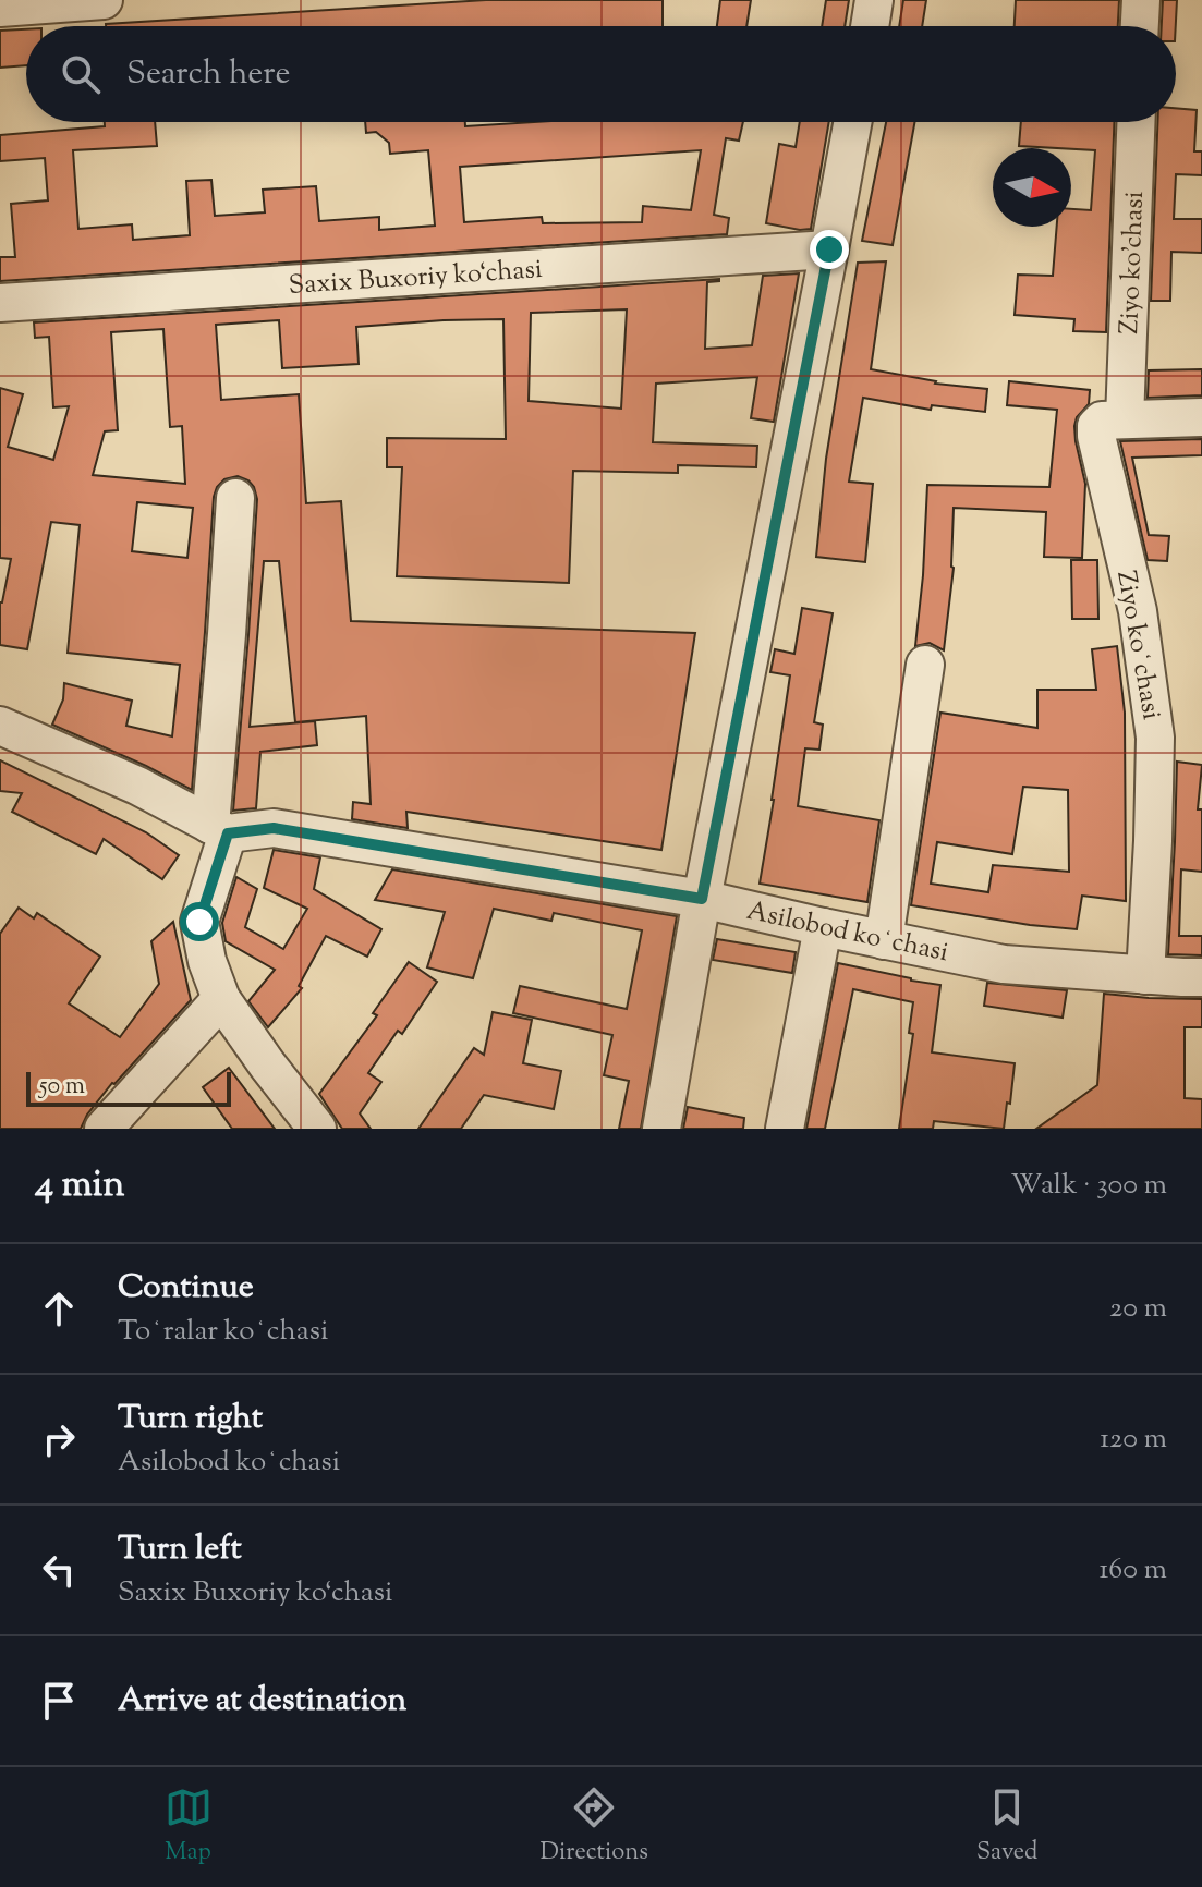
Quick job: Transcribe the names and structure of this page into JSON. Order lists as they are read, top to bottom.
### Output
{
  "streets": {
    "street": [
      "Ziyo ko'chasi",
      "Saxix Buxoriy ko‘chasi",
      "Ziyo koʻchasi",
      "Asilobod koʻchasi"
    ]
  },
  "crossings": [
    ["Ziyo ko'chasi", "Ziyo koʻchasi"],
    ["Ziyo koʻchasi", "Asilobod koʻchasi"]
  ],
  "scale_bar": "50 m",
  "north": "right",
  "page": {
    "search": "Search here",
    "scale": "50 m",
    "heading": ["4 min", "Walk · 300 m"],
    "list": [
      ["Continue", "Toʻralar koʻchasi", "20 m"],
      ["Turn right", "Asilobod koʻchasi", "120 m"],
      ["Turn left", "Saxix Buxoriy ko‘chasi", "160 m"],
      "Arrive at destination"
    ],
    "nav": ["Map", "Directions", "Saved"]
  }
}
